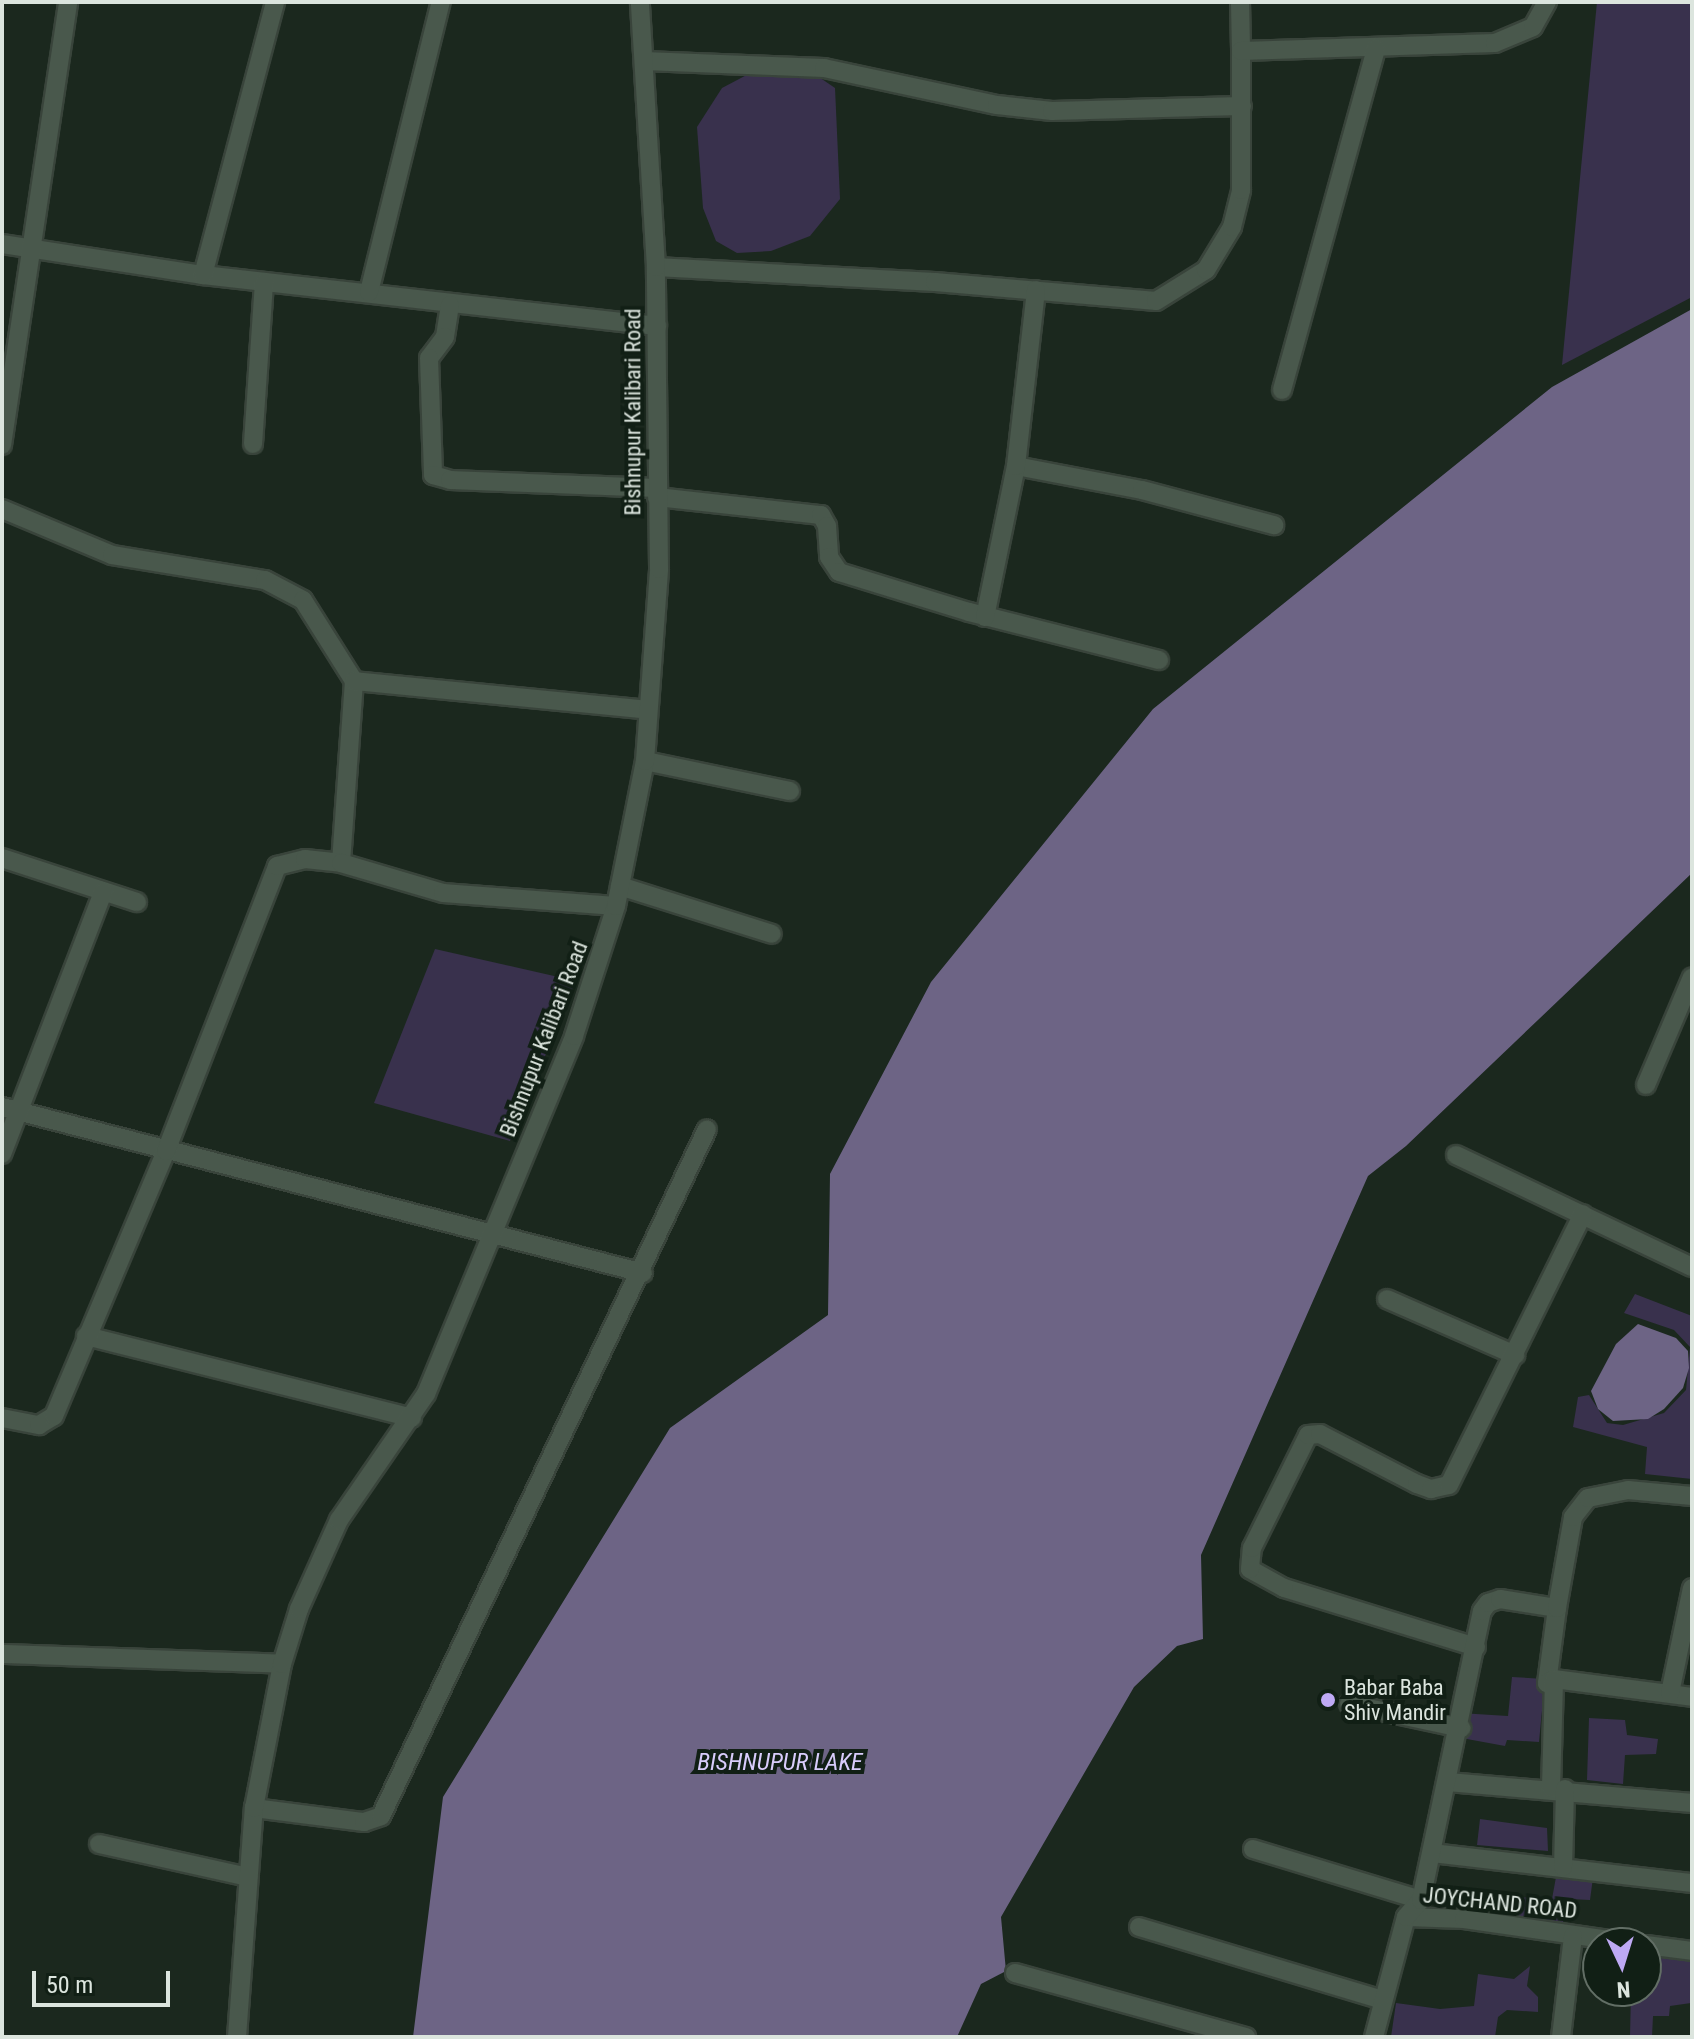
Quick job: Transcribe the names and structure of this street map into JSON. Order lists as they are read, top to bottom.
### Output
{
  "streets": {
    "street": ["Bishnupur Kalibari Road", "JOYCHAND ROAD"]
  },
  "water": ["BISHNUPUR LAKE"],
  "places": ["Babar Baba Shiv Mandir"],
  "scale_bar": "50 m",
  "north": "bottom"
}
